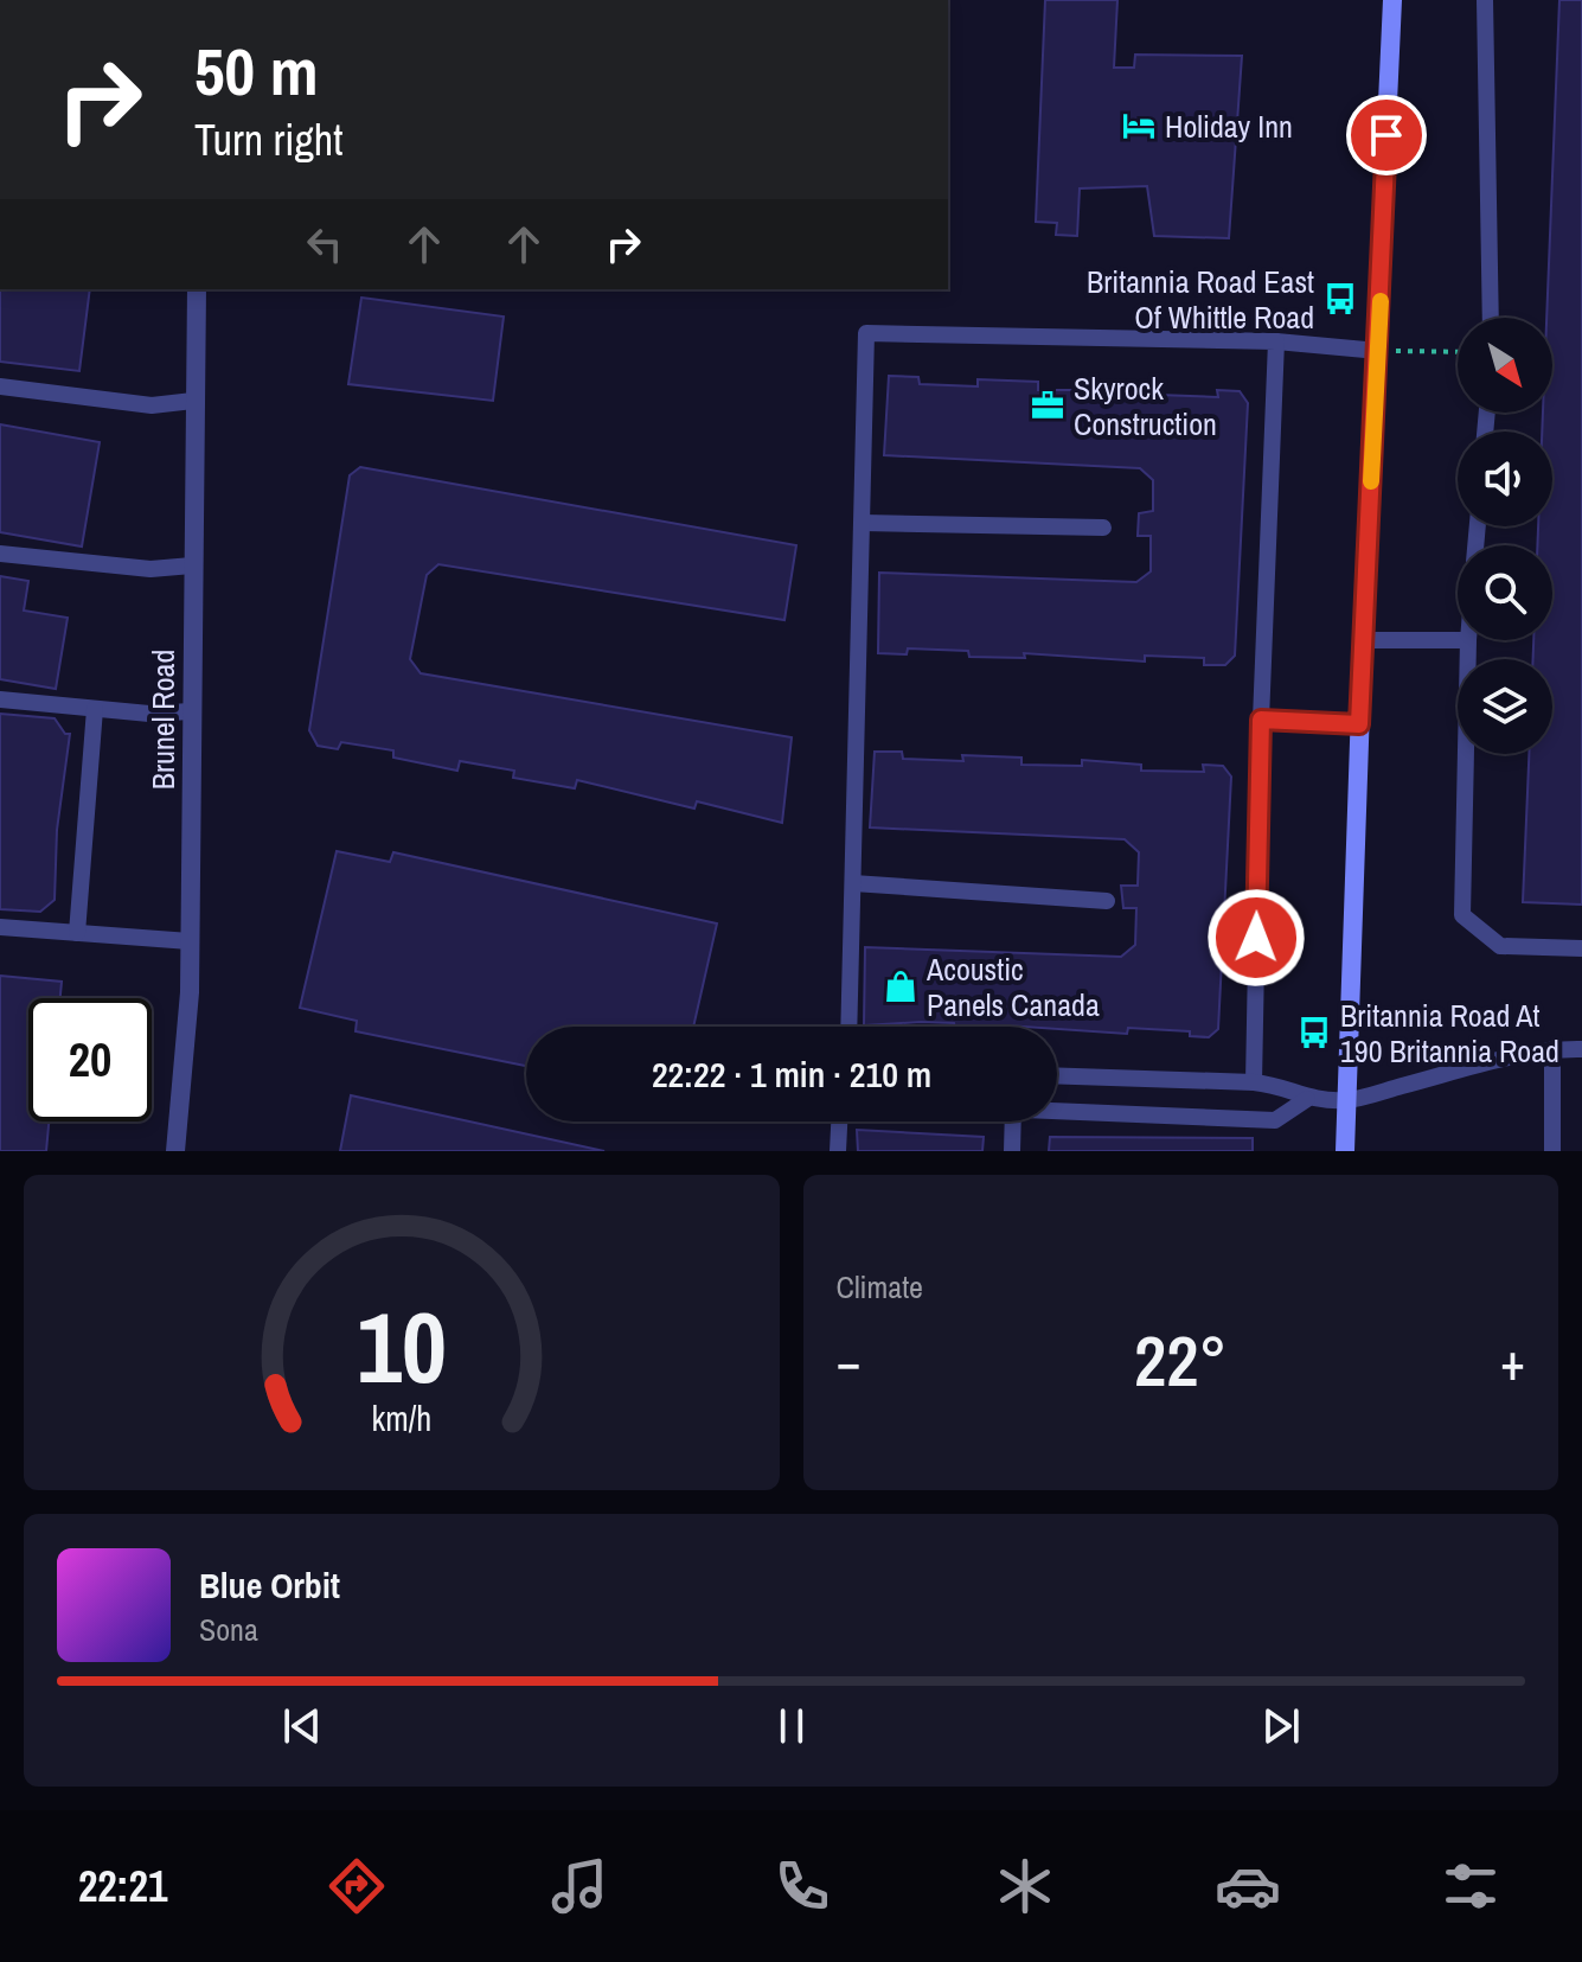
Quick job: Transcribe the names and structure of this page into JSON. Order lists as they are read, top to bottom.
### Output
{
  "streets": {
    "street": ["Brunel Road"]
  },
  "places": {
    "hotel": ["Holiday Inn"],
    "bus stop": ["Britannia Road East Of Whittle Road", "Britannia Road At 190 Britannia Road"],
    "office": ["Skyrock Construction"],
    "shop": ["Acoustic Panels Canada"]
  },
  "north": "bottom right",
  "page": {
    "turn": ["50 m", "Turn right"],
    "limit": "20",
    "trip": "22:22 · 1 min · 210 m",
    "tile": "Climate",
    "heat": ["−", "22°", "+"],
    "song": ["Blue Orbit", "Sona"],
    "tabs": "22:21",
    "gauge": ["10", "km/h"]
  }
}
